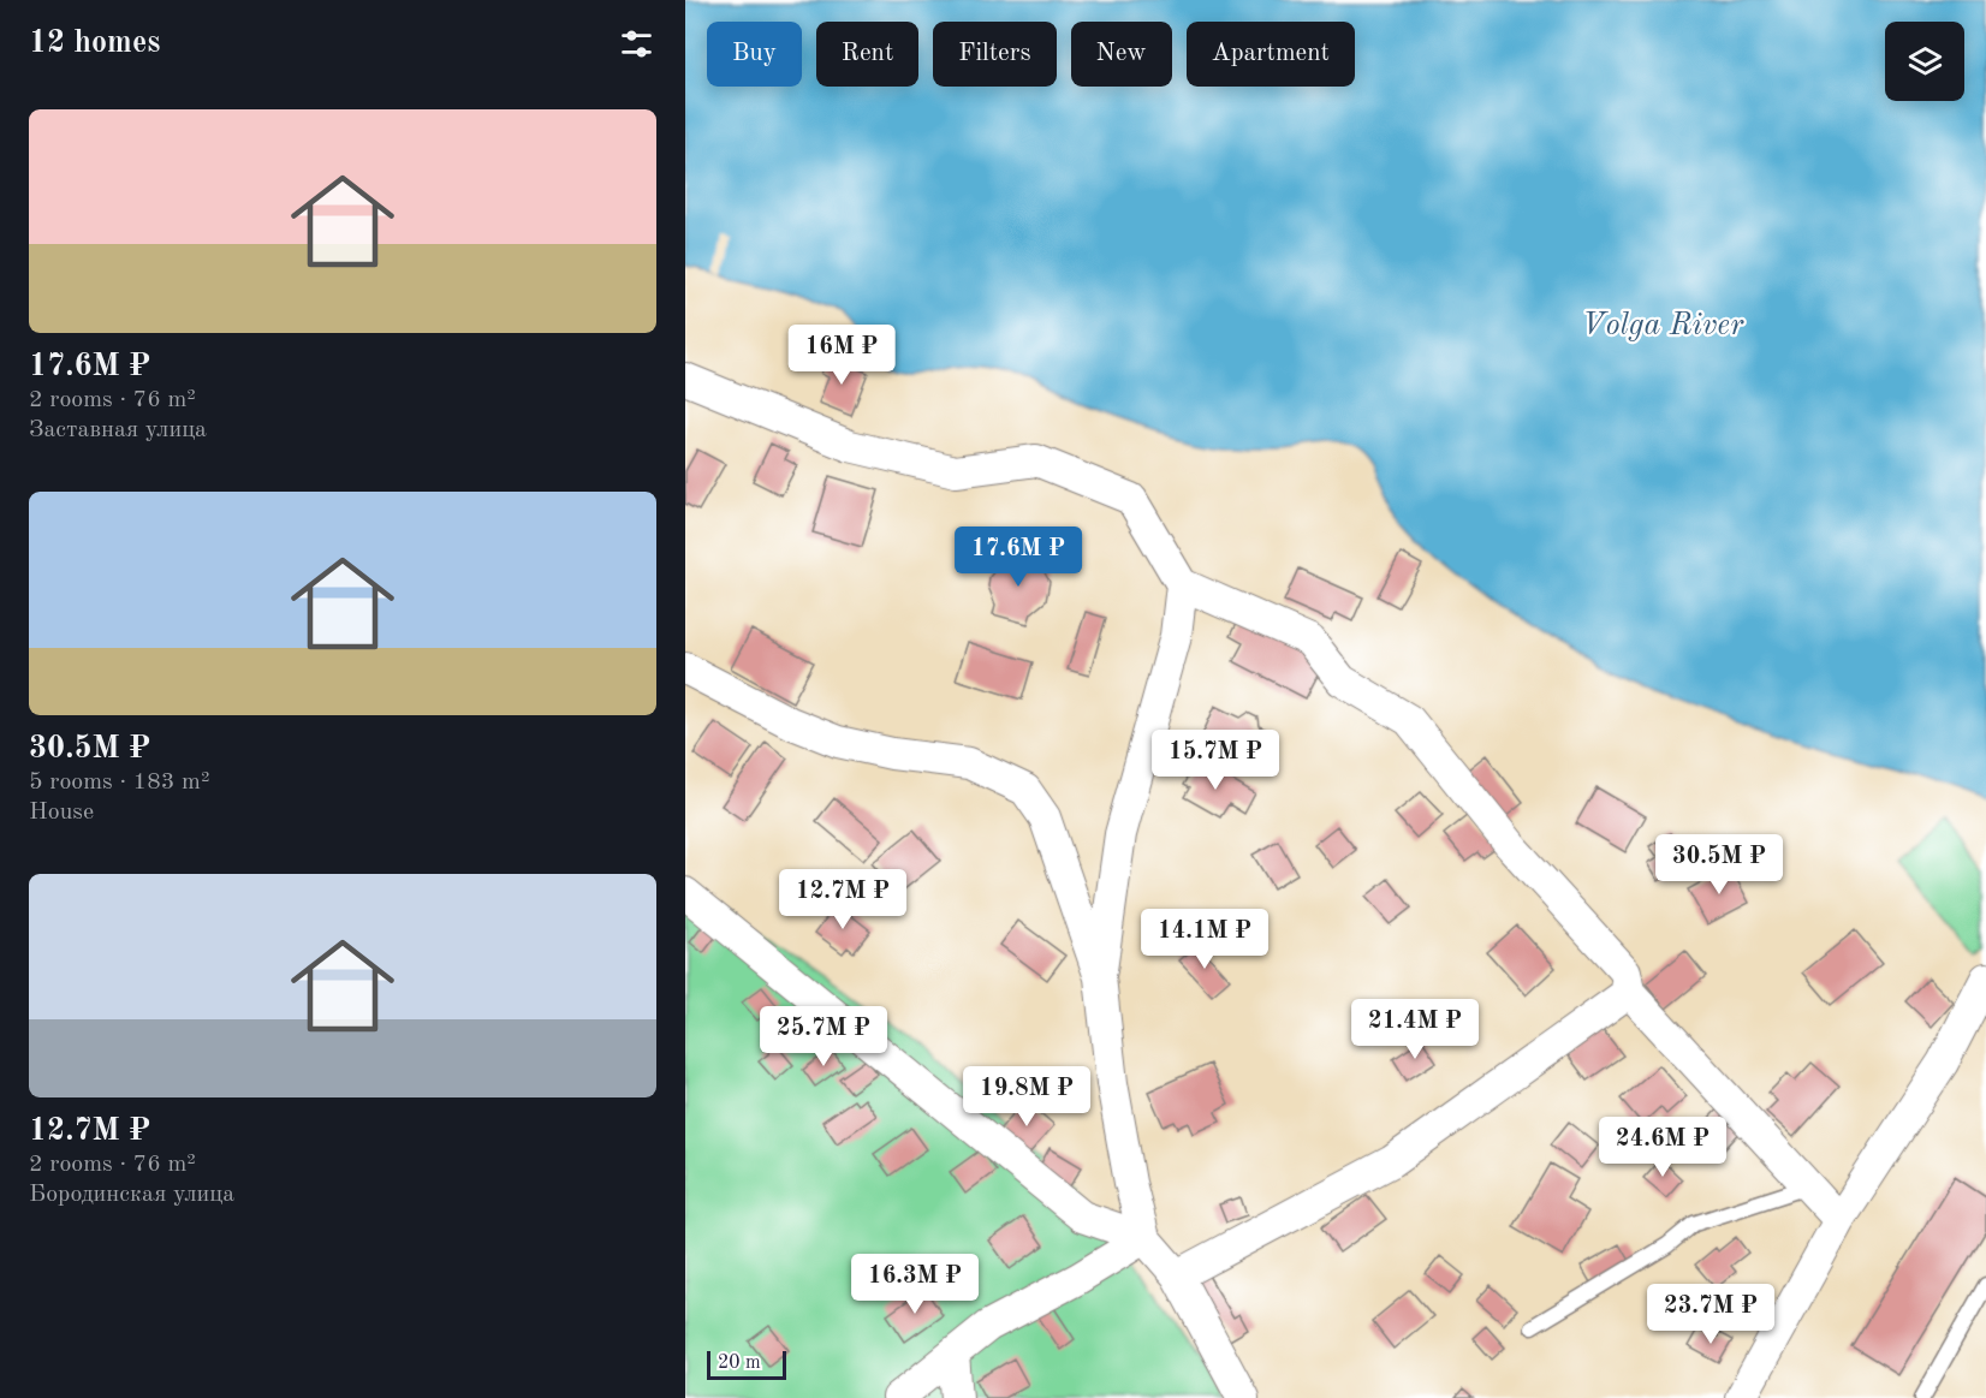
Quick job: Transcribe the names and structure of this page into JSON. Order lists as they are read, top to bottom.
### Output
{
  "water": ["Volga River"],
  "scale_bar": "20 m",
  "page": {
    "heading": "12 homes",
    "chip": [
      "Buy",
      "Rent",
      "Filters",
      "New",
      "Apartment"
    ],
    "list": [
      {
        "name": "17.6M ₽",
        "note": "2 rooms · 76 m² · Заставная улица"
      },
      {
        "name": "30.5M ₽",
        "note": "5 rooms · 183 m² · House"
      },
      {
        "name": "12.7M ₽",
        "note": "2 rooms · 76 m² · Бородинская улица"
      }
    ],
    "price": [
      "16M ₽",
      "17.6M ₽",
      "15.7M ₽",
      "30.5M ₽",
      "12.7M ₽",
      "14.1M ₽",
      "21.4M ₽",
      "25.7M ₽",
      "19.8M ₽",
      "24.6M ₽",
      "16.3M ₽",
      "23.7M ₽"
    ],
    "scale": "20 m"
  }
}
